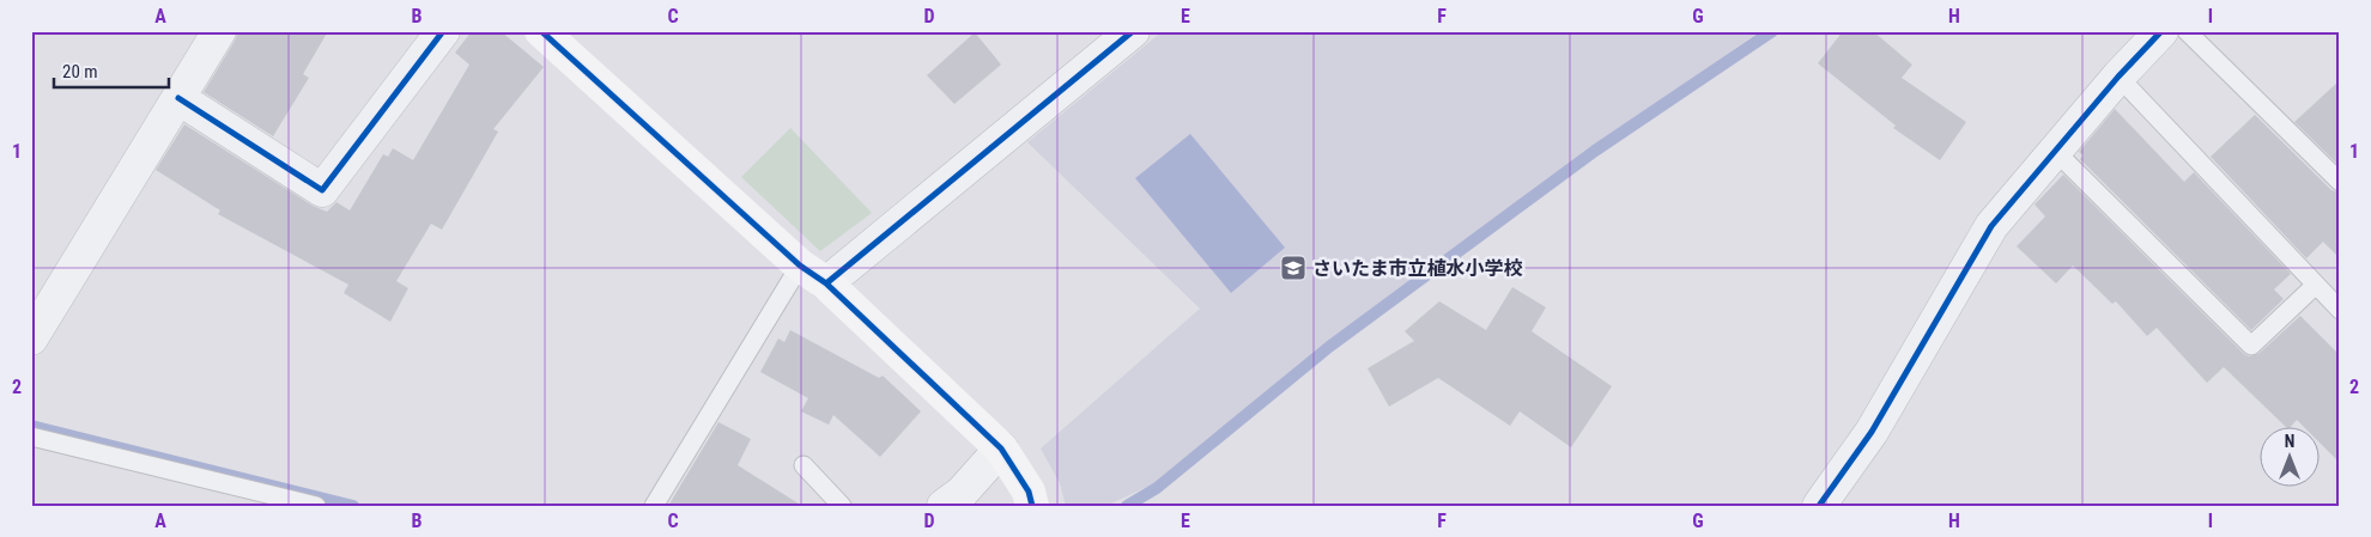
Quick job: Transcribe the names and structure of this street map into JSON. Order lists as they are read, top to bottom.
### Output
{
  "places": {
    "school or university": ["さいたま市立植水小学校"]
  },
  "scale_bar": "20 m",
  "north": "top",
  "grid": {
    "columns": [
      "A",
      "B",
      "C",
      "D",
      "E",
      "F",
      "G",
      "H",
      "I"
    ],
    "rows": ["1", "2"]
  }
}
